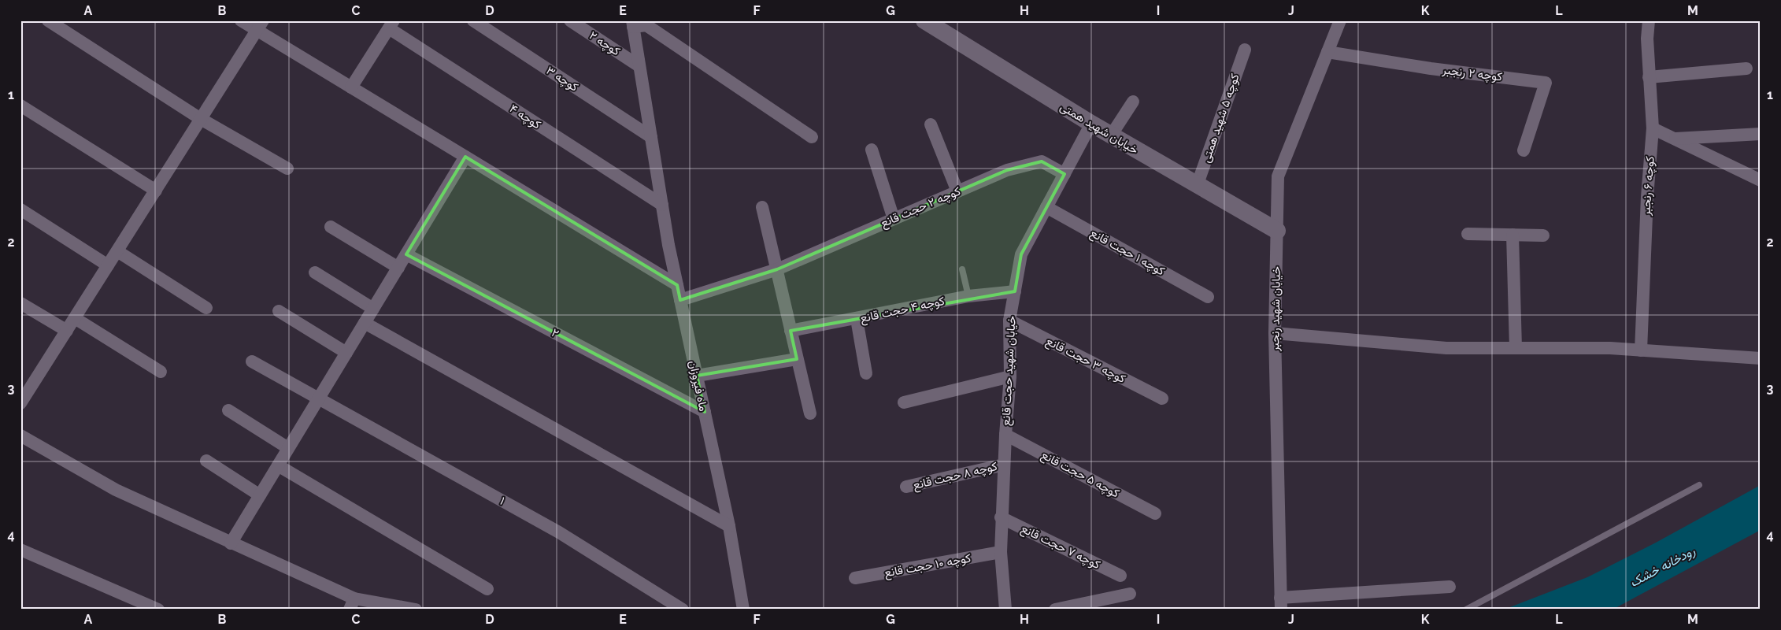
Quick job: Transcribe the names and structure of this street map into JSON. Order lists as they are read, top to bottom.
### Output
{
  "streets": {
    "street": [
      "کوچه ۲",
      "کوچه ۲ رنجبر",
      "کوچه ۳",
      "کوچه ۴",
      "کوچه ۵ شهید همتی",
      "خیابان شهید همتی",
      "کوچه ۶ رنجبر",
      "کوچه ۲ حجت قانع",
      "کوچه ۱ حجت قانع",
      "خیابان شهید رنجبر",
      "کوچه ۴ حجت قانع",
      "۲",
      "کوچه ۳ حجت قانع",
      "خیابان شهید حجت قانع",
      "ماه فیروزان",
      "کوچه ۵ حجت قانع",
      "کوچه ۸ حجت قانع",
      "۱",
      "کوچه ۷ حجت قانع",
      "کوچه ۱۰ حجت قانع"
    ]
  },
  "crossings": [
    ["کوچه ۲", "ماه فیروزان"],
    ["کوچه ۲ رنجبر", "خیابان شهید رنجبر"],
    ["کوچه ۳", "ماه فیروزان"],
    ["کوچه ۴", "ماه فیروزان"],
    ["کوچه ۵ شهید همتی", "خیابان شهید همتی"],
    ["خیابان شهید همتی", "خیابان شهید رنجبر"],
    ["خیابان شهید همتی", "خیابان شهید حجت قانع"],
    ["کوچه ۲ حجت قانع", "خیابان شهید حجت قانع"],
    ["کوچه ۲ حجت قانع", "ماه فیروزان"],
    ["کوچه ۱ حجت قانع", "خیابان شهید حجت قانع"],
    ["کوچه ۴ حجت قانع", "خیابان شهید حجت قانع"],
    ["۲", "ماه فیروزان"],
    ["کوچه ۳ حجت قانع", "خیابان شهید حجت قانع"],
    ["خیابان شهید حجت قانع", "کوچه ۵ حجت قانع"],
    ["خیابان شهید حجت قانع", "کوچه ۸ حجت قانع"],
    ["خیابان شهید حجت قانع", "کوچه ۷ حجت قانع"],
    ["خیابان شهید حجت قانع", "کوچه ۱۰ حجت قانع"]
  ],
  "water": ["رودخانه خشک"],
  "grid": {
    "columns": [
      "A",
      "B",
      "C",
      "D",
      "E",
      "F",
      "G",
      "H",
      "I",
      "J",
      "K",
      "L",
      "M"
    ],
    "rows": [
      "1",
      "2",
      "3",
      "4"
    ]
  }
}
